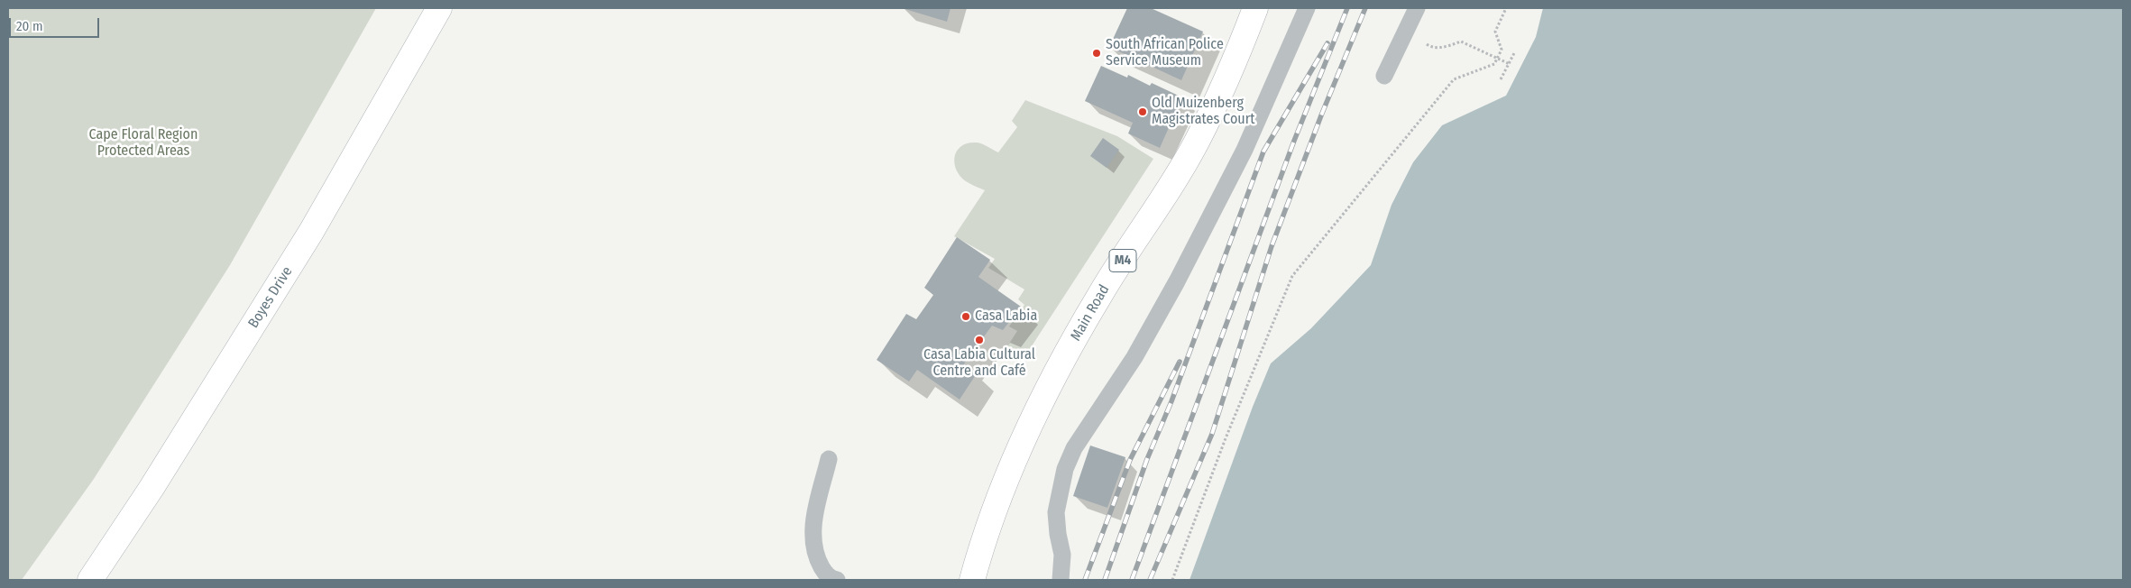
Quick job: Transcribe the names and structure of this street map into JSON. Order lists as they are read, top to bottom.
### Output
{
  "streets": {
    "main road": ["M4", "Boyes Drive", "Main Road"]
  },
  "parks": ["Cape Floral Region Protected Areas"],
  "places": [
    "South African Police Service Museum",
    "Old Muizenberg Magistrates Court",
    "Casa Labia",
    "Casa Labia Cultural Centre and Café"
  ],
  "scale_bar": "20 m"
}
